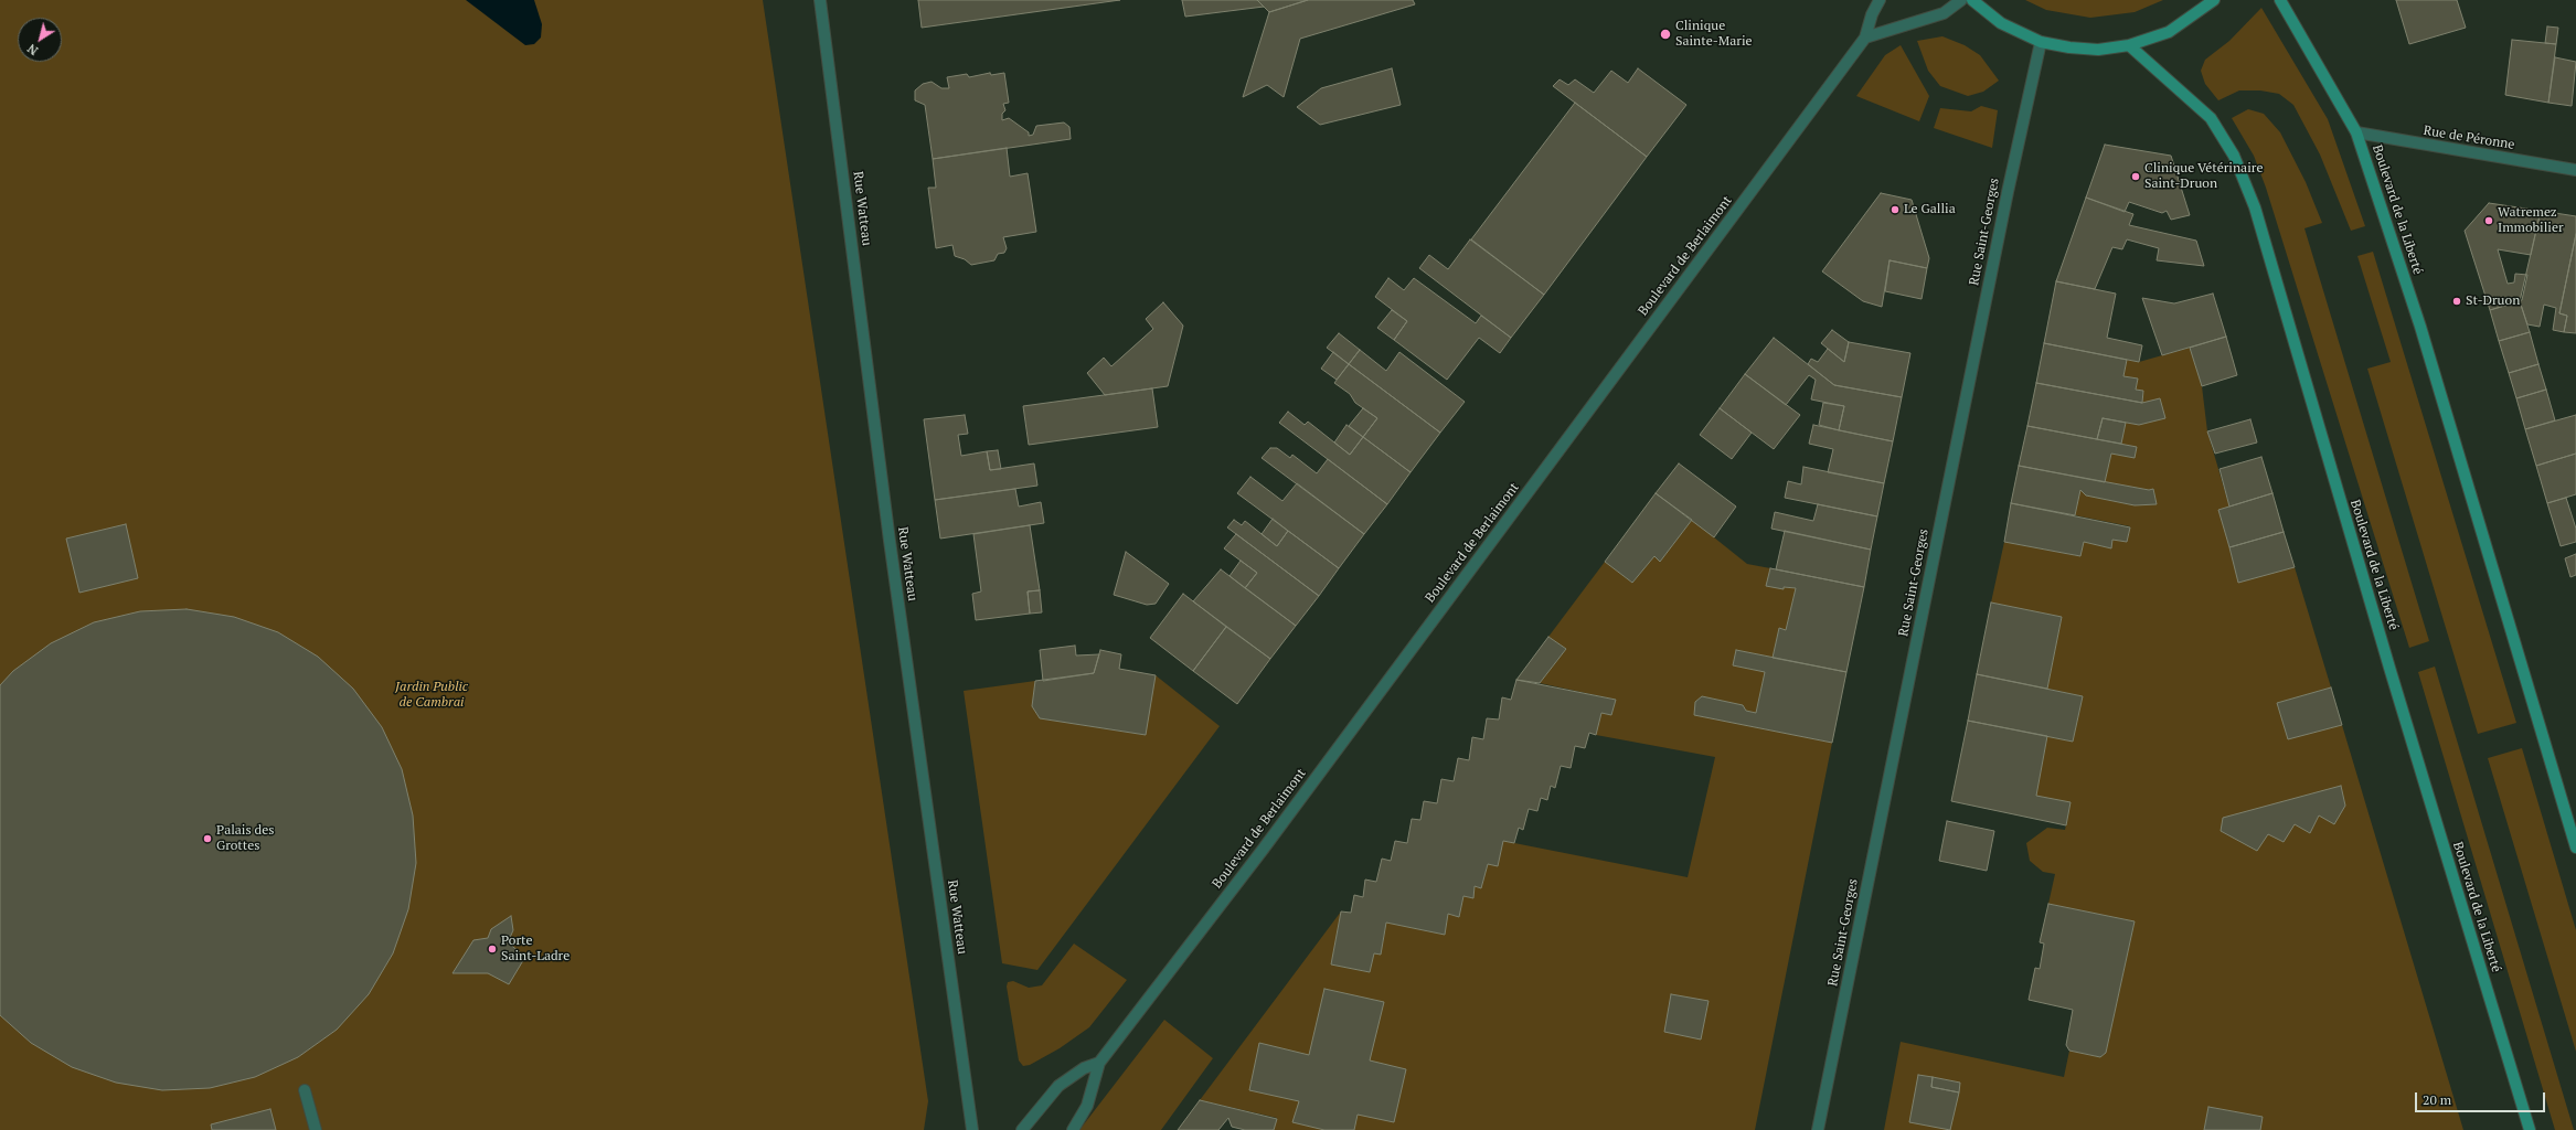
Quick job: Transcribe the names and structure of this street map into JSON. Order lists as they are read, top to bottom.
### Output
{
  "streets": {
    "main road": ["Boulevard de la Liberté"],
    "street": [
      "Rue de Péronne",
      "Rue Watteau",
      "Rue Saint-Georges",
      "Boulevard de Berlaimont"
    ]
  },
  "crossings": [
    ["Rue de Péronne", "Boulevard de la Liberté"]
  ],
  "parks": ["Jardin Public de Cambrai"],
  "places": [
    "Clinique Sainte-Marie",
    "Clinique Vétérinaire Saint-Druon",
    "Le Gallia",
    "Watremez Immobilier",
    "St-Druon",
    "Palais des Grottes",
    "Porte Saint-Ladre"
  ],
  "scale_bar": "20 m",
  "north": "bottom left"
}
